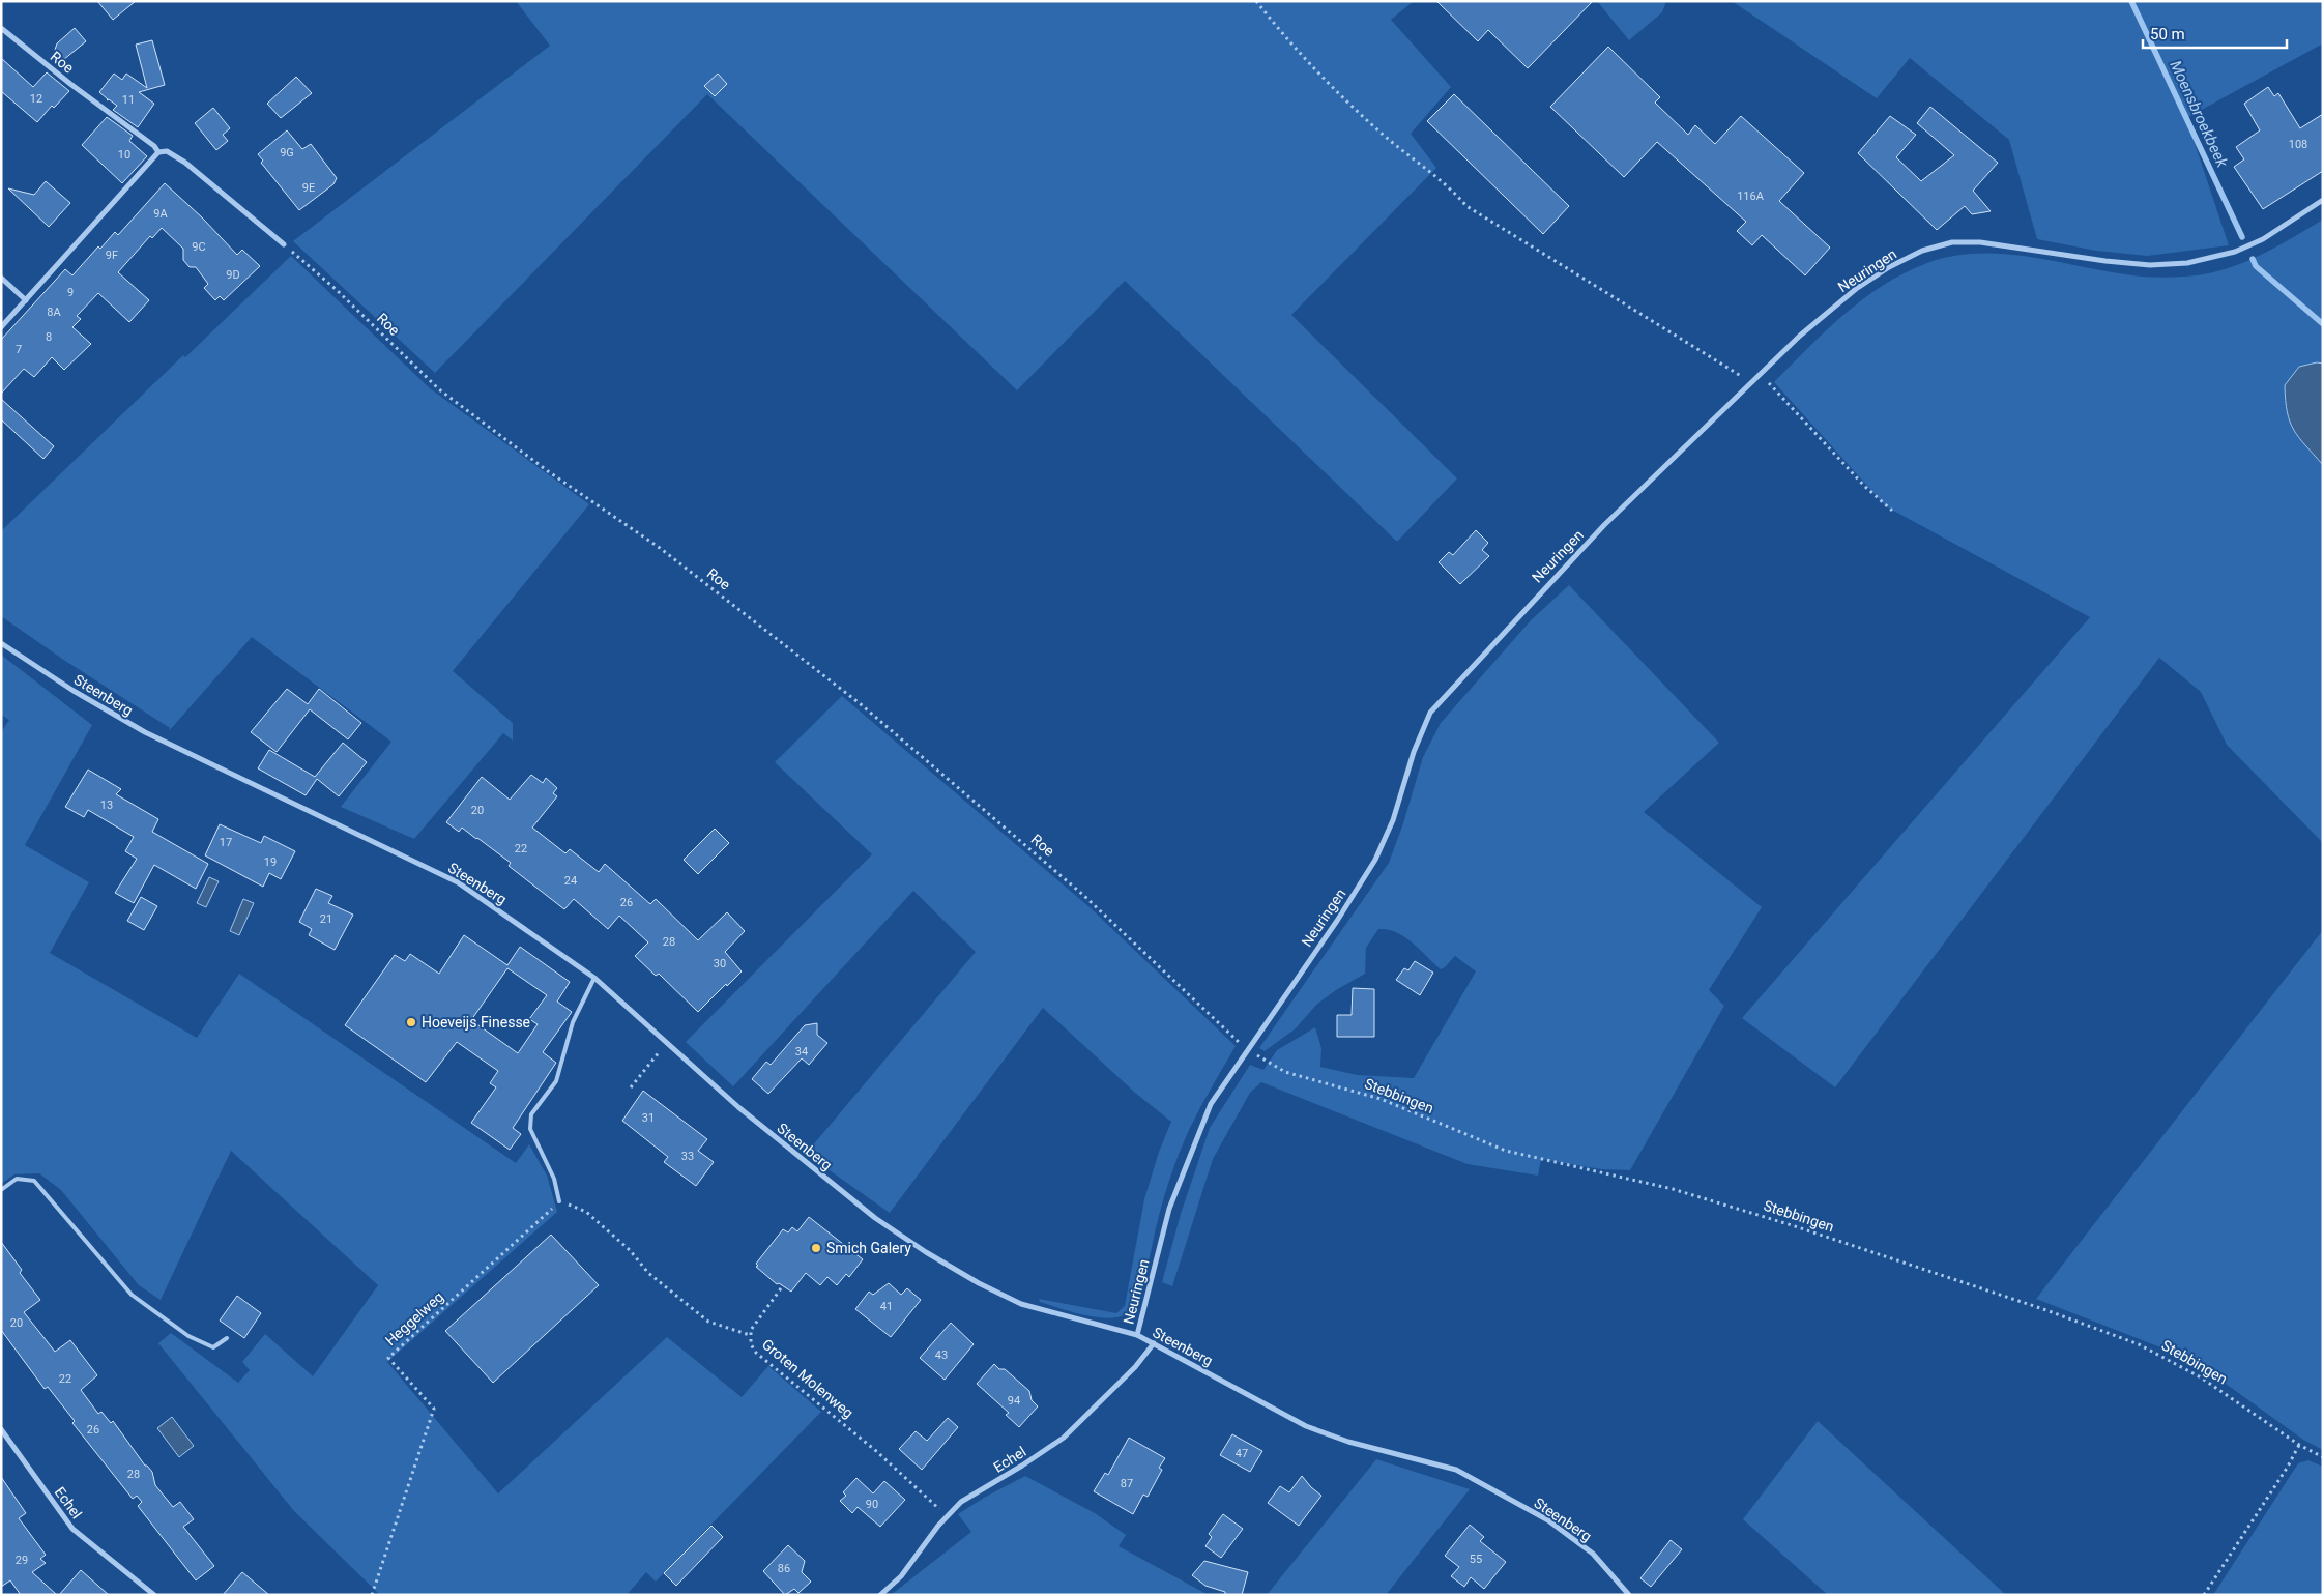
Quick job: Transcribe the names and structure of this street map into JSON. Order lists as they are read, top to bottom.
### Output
{
  "streets": {
    "street": [
      "Roe",
      "Neuringen",
      "Steenberg",
      "Echel"
    ],
    "path": ["Stebbingen", "Heggelweg", "Groten Molenweg"]
  },
  "crossings": [
    ["Roe", "Neuringen"],
    ["Roe", "Stebbingen"],
    ["Neuringen", "Steenberg"],
    ["Neuringen", "Stebbingen"],
    ["Steenberg", "Echel"],
    ["Heggelweg", "Groten Molenweg"],
    ["Groten Molenweg", "Echel"]
  ],
  "water": ["Moensbroekbeek"],
  "places": ["Hoeveijs Finesse", "Smich Galery"],
  "house_numbers": [
    "12",
    "11",
    "108",
    "9G",
    "10",
    "9E",
    "116A",
    "9A",
    "9C",
    "9F",
    "9D",
    "9",
    "8A",
    "8",
    "7",
    "13",
    "20",
    "17",
    "22",
    "19",
    "24",
    "26",
    "21",
    "28",
    "30",
    "34",
    "31",
    "33",
    "41",
    "20",
    "43",
    "22",
    "94",
    "26",
    "47",
    "28",
    "87",
    "90",
    "55",
    "29",
    "86"
  ],
  "scale_bar": "50 m"
}
